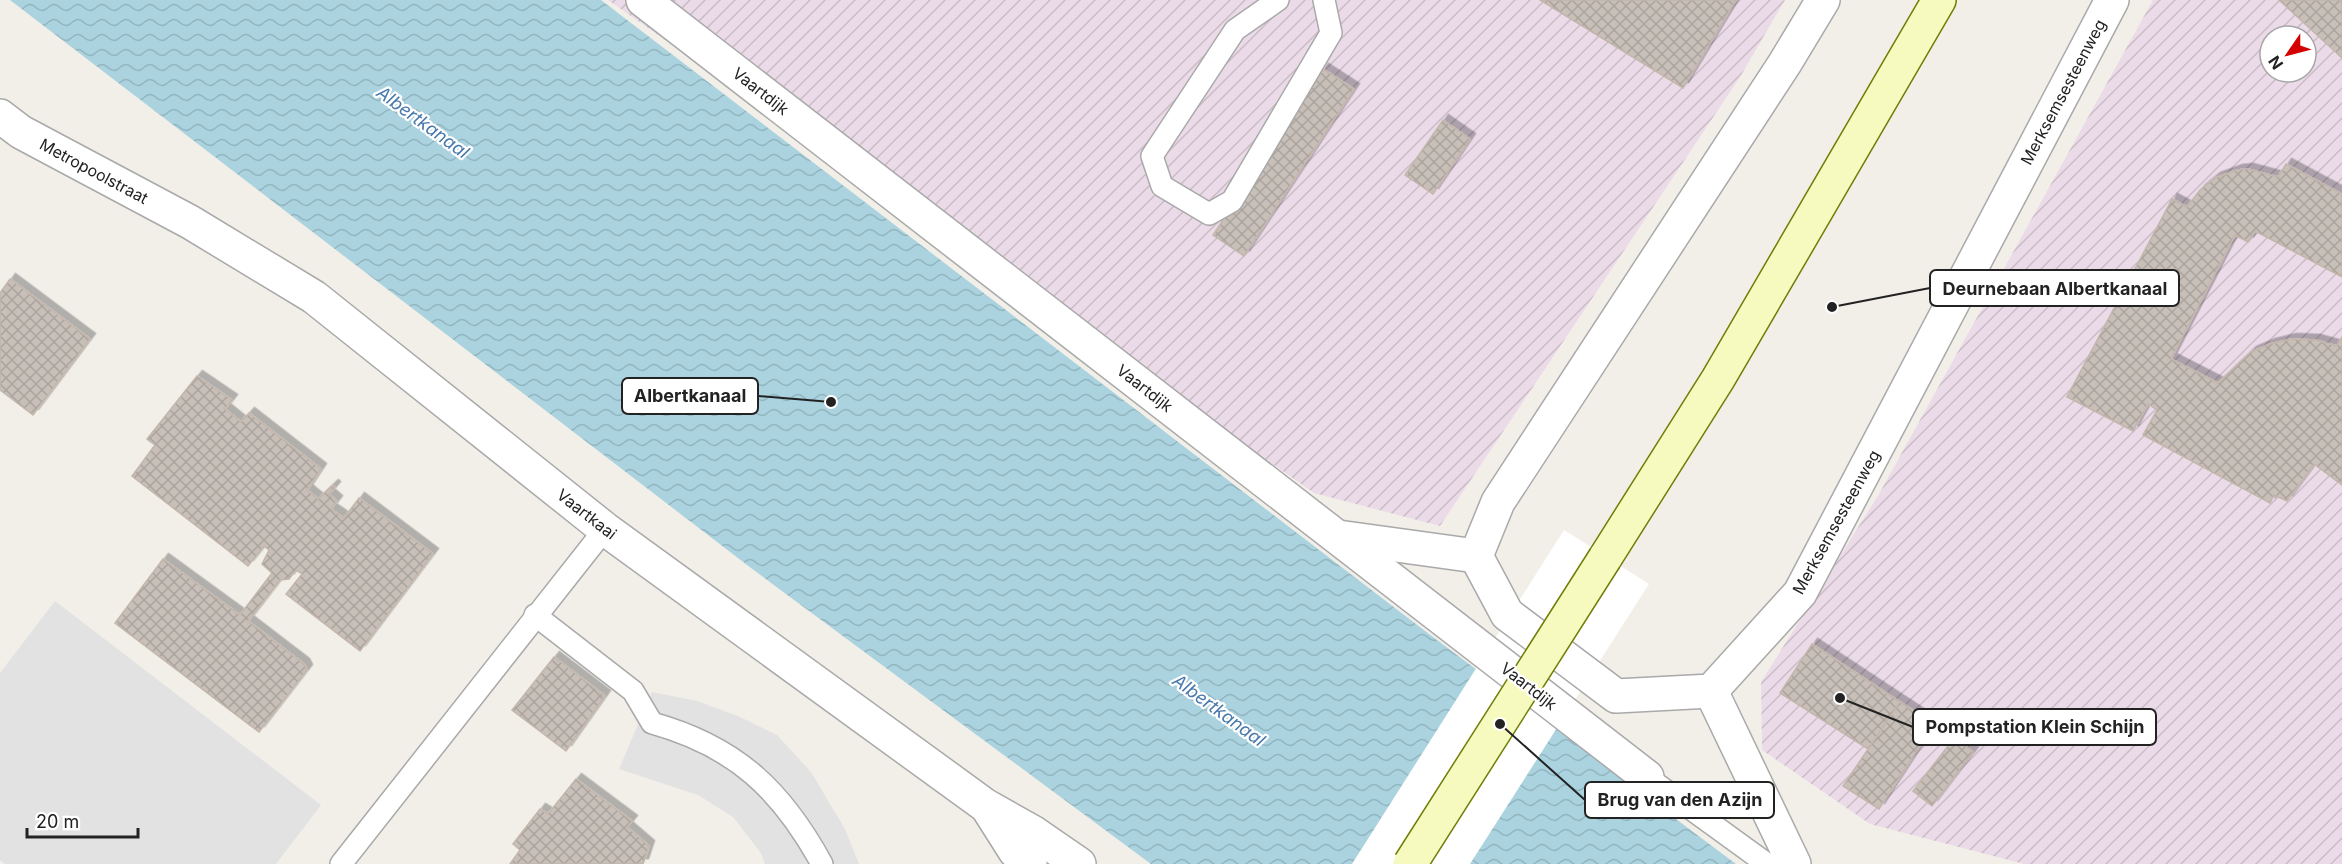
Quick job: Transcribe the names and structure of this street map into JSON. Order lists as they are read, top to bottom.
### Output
{
  "streets": {
    "street": [
      "Vaartdijk",
      "Merksemsesteenweg",
      "Metropoolstraat",
      "Vaartkaai"
    ]
  },
  "crossings": [
    ["Metropoolstraat", "Vaartkaai"]
  ],
  "water": ["Albertkanaal"],
  "places": [
    "Deurnebaan Albertkanaal",
    "Albertkanaal",
    "Pompstation Klein Schijn",
    "Brug van den Azijn"
  ],
  "scale_bar": "20 m",
  "north": "bottom left"
}
